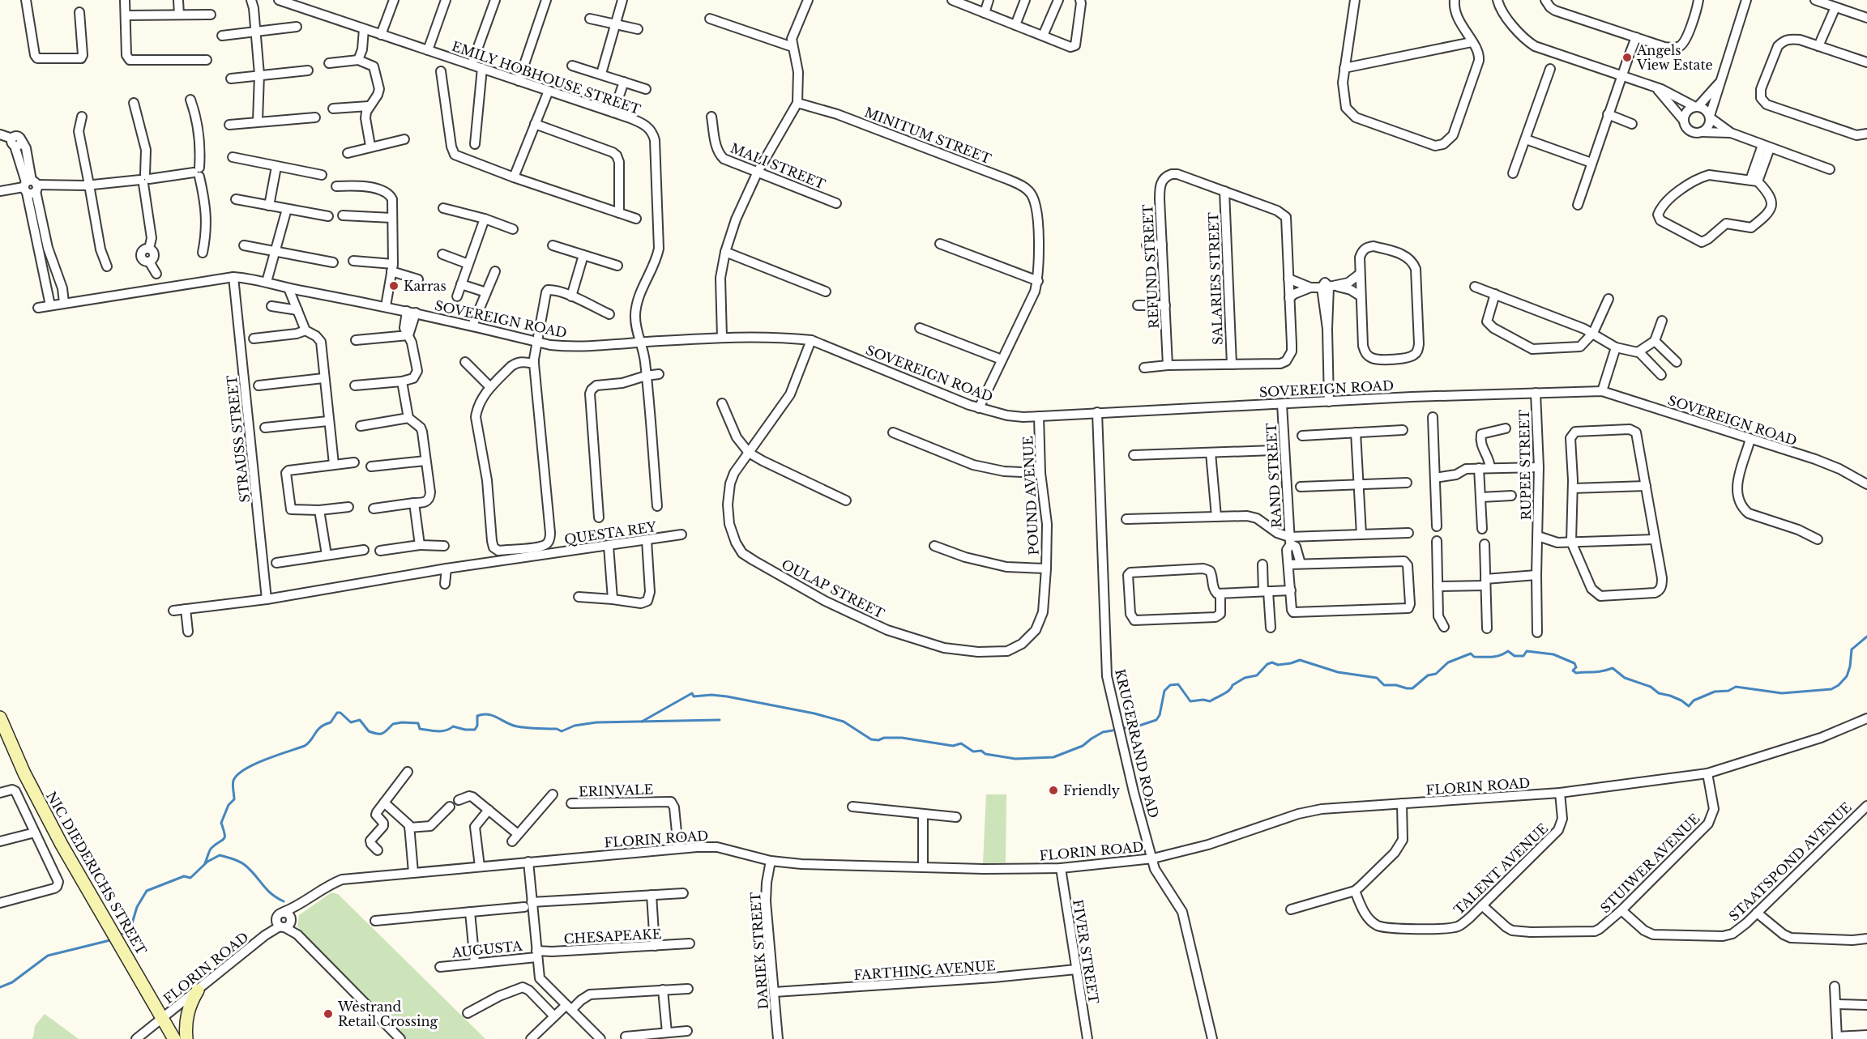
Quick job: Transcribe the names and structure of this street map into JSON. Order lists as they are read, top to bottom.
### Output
{
  "streets": {
    "street": [
      "EMILY HOBHOUSE STREET",
      "MINITUM STREET",
      "MALI STREET",
      "REFUND STREET",
      "SALARIES STREET",
      "SOVEREIGN ROAD",
      "STRAUSS STREET",
      "RUPEE STREET",
      "RAND STREET",
      "POUND AVENUE",
      "QUESTA REY",
      "OULAP STREET",
      "KRUGERRAND ROAD",
      "FLORIN ROAD",
      "ERINVALE",
      "STAATSPOND AVENUE",
      "STUIWER AVENUE",
      "TALENT AVENUE",
      "NIC DIEDERICHS STREET",
      "CHESAPEAKE",
      "AUGUSTA",
      "DARIEK STREET",
      "FIVER STREET",
      "FARTHING AVENUE"
    ]
  },
  "crossings": [
    ["EMILY HOBHOUSE STREET", "SOVEREIGN ROAD"],
    ["REFUND STREET", "SALARIES STREET"],
    ["SOVEREIGN ROAD", "STRAUSS STREET"],
    ["SOVEREIGN ROAD", "RUPEE STREET"],
    ["SOVEREIGN ROAD", "RAND STREET"],
    ["SOVEREIGN ROAD", "POUND AVENUE"],
    ["SOVEREIGN ROAD", "KRUGERRAND ROAD"],
    ["POUND AVENUE", "OULAP STREET"],
    ["KRUGERRAND ROAD", "FLORIN ROAD"],
    ["FLORIN ROAD", "ERINVALE"],
    ["FLORIN ROAD", "STUIWER AVENUE"],
    ["FLORIN ROAD", "TALENT AVENUE"],
    ["FLORIN ROAD", "NIC DIEDERICHS STREET"],
    ["FLORIN ROAD", "DARIEK STREET"],
    ["FLORIN ROAD", "FIVER STREET"],
    ["STAATSPOND AVENUE", "STUIWER AVENUE"],
    ["STUIWER AVENUE", "TALENT AVENUE"],
    ["CHESAPEAKE", "AUGUSTA"],
    ["DARIEK STREET", "FARTHING AVENUE"],
    ["FIVER STREET", "FARTHING AVENUE"]
  ],
  "places": [
    "Angels View Estate",
    "Karras",
    "Friendly",
    "Westrand Retail Crossing"
  ]
}
